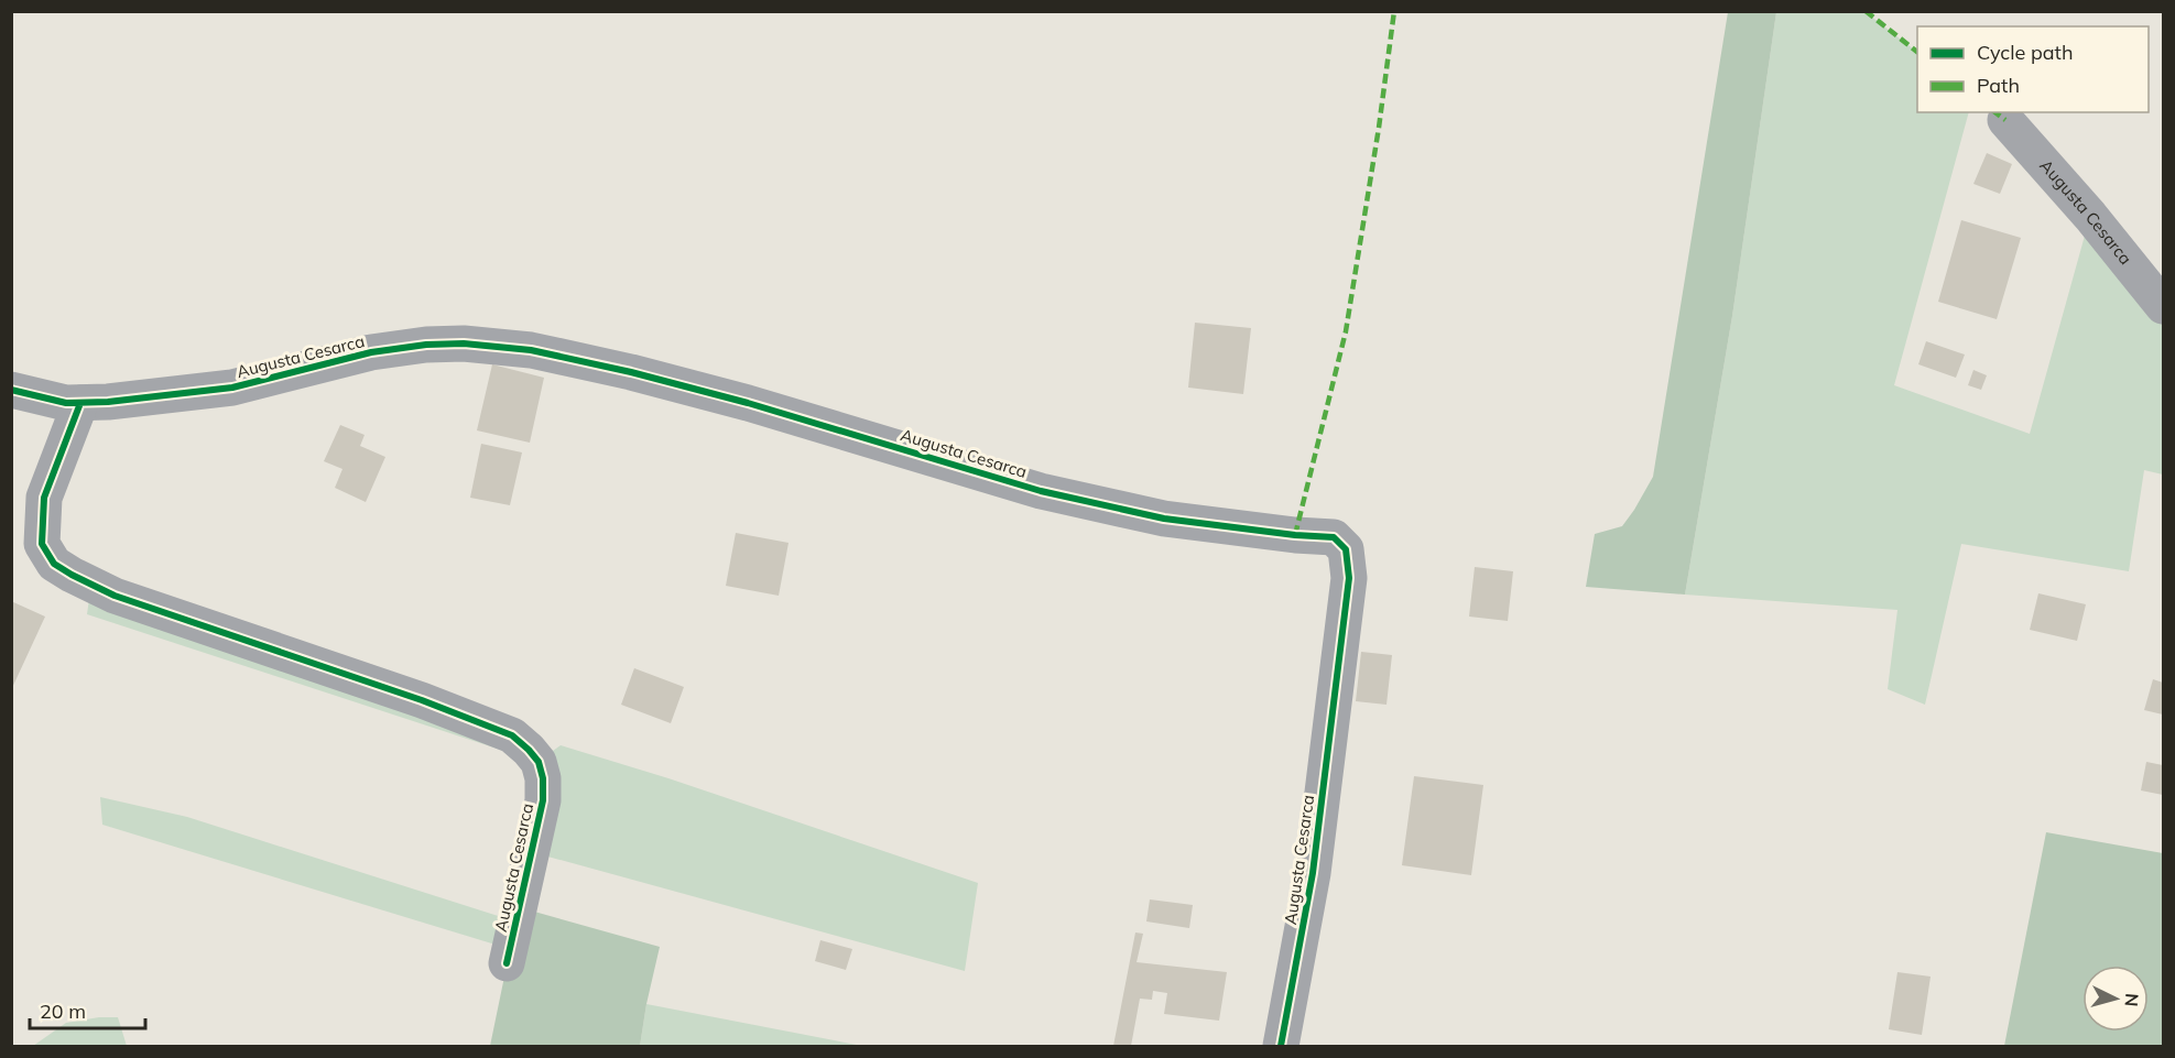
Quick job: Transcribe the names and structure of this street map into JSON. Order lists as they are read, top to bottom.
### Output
{
  "streets": {
    "street": ["Augusta Cesarca"]
  },
  "legend": ["Cycle path", "Path"],
  "scale_bar": "20 m",
  "north": "right"
}
